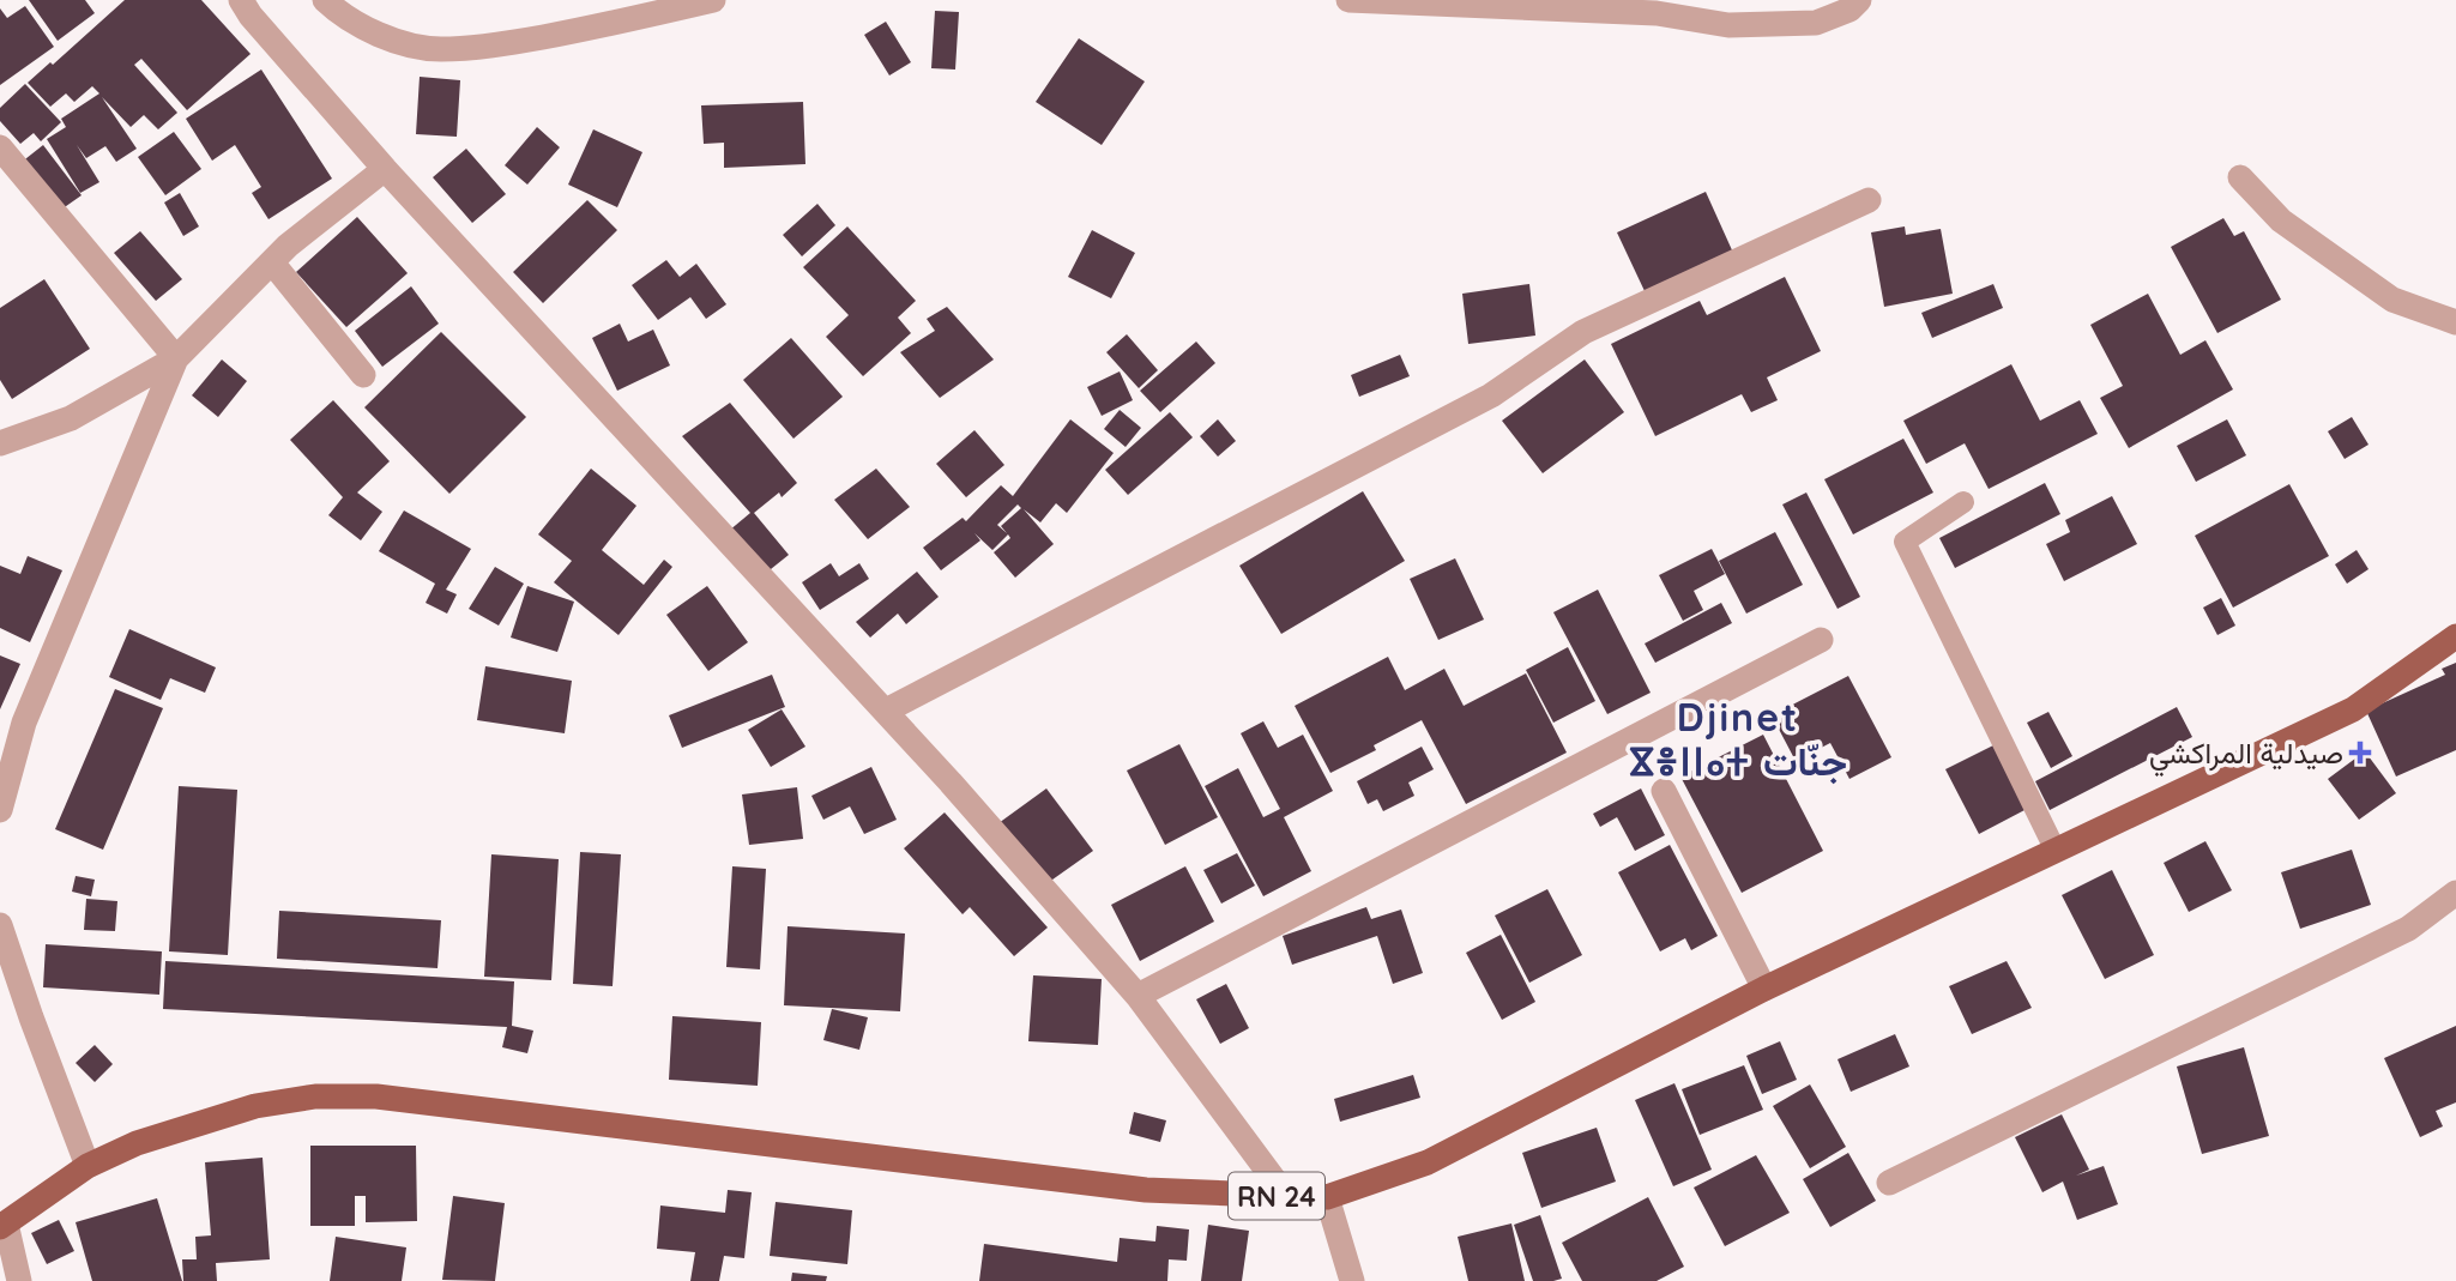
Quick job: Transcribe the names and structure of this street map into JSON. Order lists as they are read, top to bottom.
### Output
{
  "streets": {
    "main road": ["RN 24"]
  },
  "districts": ["Djinet ⴵⴻⵏⵏⴰⵜ جنّات"],
  "places": {
    "health": ["صيدلية المراكشي"]
  }
}
